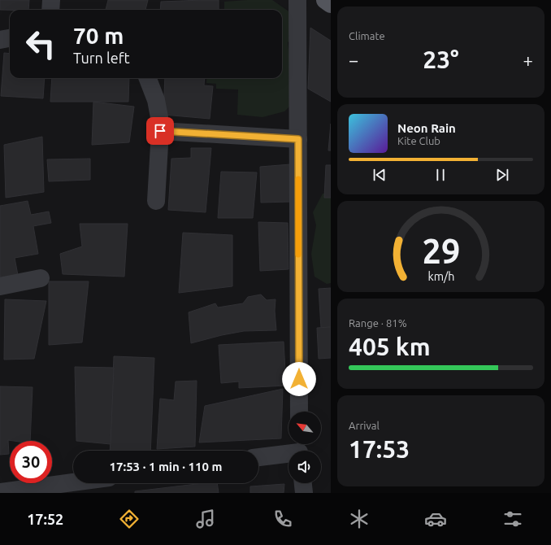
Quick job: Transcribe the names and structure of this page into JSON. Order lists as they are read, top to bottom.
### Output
{
  "north": "top left",
  "page": {
    "tile": [
      "Climate",
      ["Range · 81%", "405 km"],
      ["Arrival", "17:53"]
    ],
    "turn": ["70 m", "Turn left"],
    "heat": ["−", "23°", "+"],
    "song": ["Neon Rain", "Kite Club"],
    "limit": "30",
    "trip": "17:53 · 1 min · 110 m",
    "tabs": "17:52",
    "gauge": ["29", "km/h"]
  }
}
